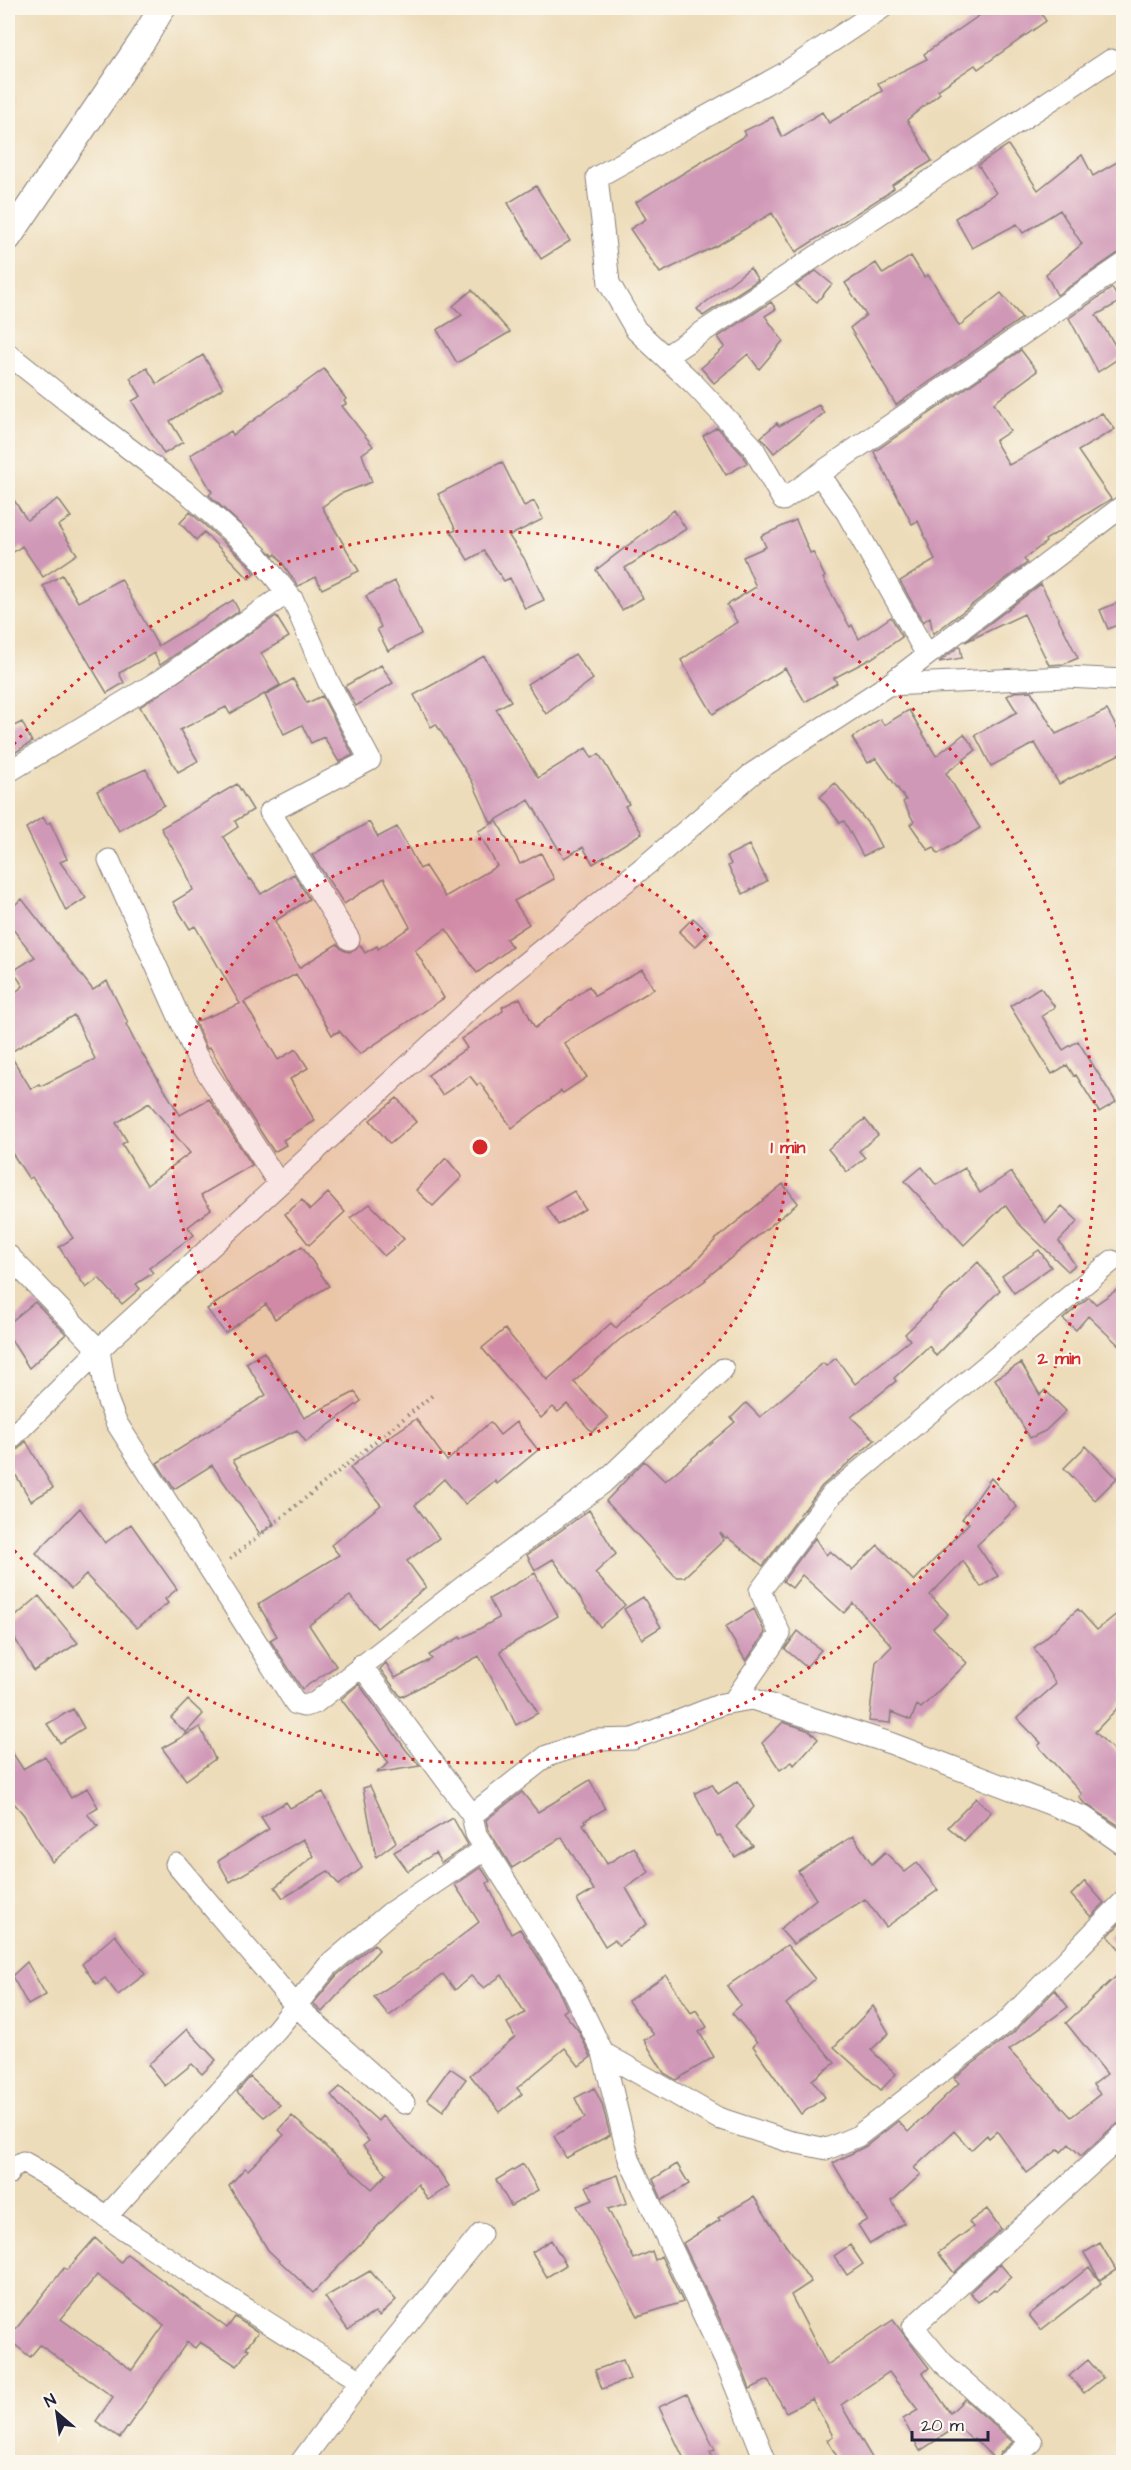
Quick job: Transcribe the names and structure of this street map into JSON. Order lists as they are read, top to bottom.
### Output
{
  "scale_bar": "20 m",
  "north": "top left",
  "rings": ["1 min", "2 min"]
}
